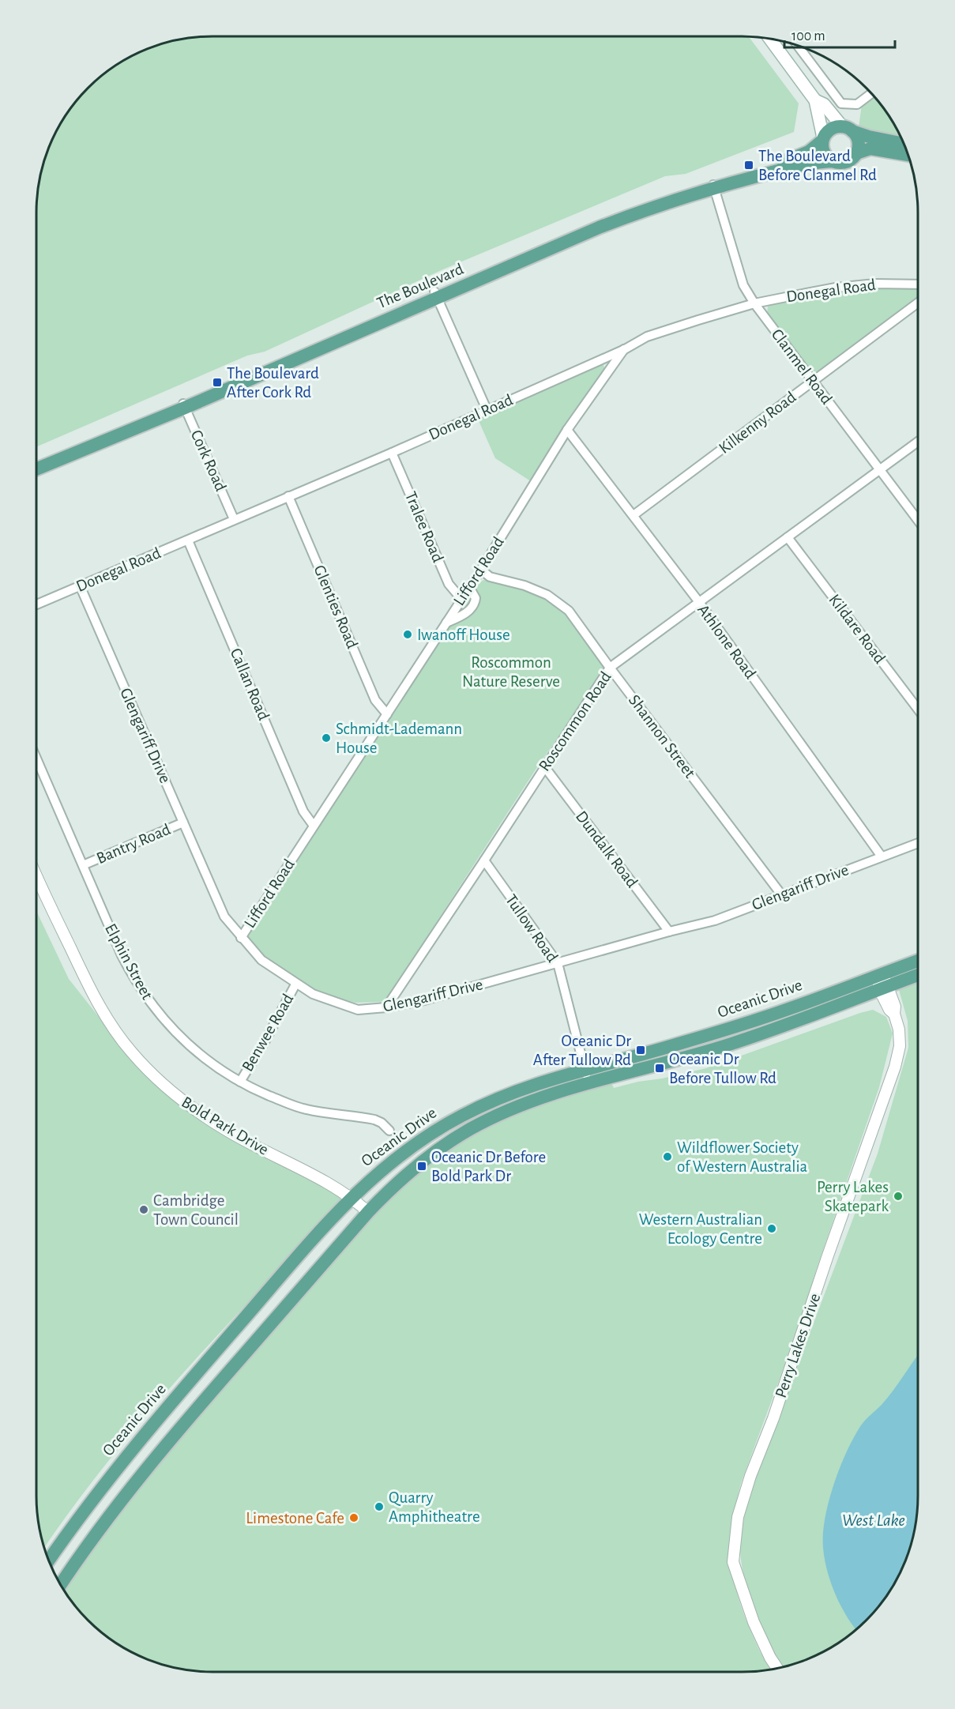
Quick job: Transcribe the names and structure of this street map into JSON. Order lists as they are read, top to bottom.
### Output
{
  "streets": {
    "main road": ["The Boulevard", "Oceanic Drive"],
    "street": [
      "Donegal Road",
      "Clanmel Road",
      "Kilkenny Road",
      "Cork Road",
      "Tralee Road",
      "Lifford Road",
      "Glenties Road",
      "Kildare Road",
      "Athlone Road",
      "Callan Road",
      "Roscommon Road",
      "Glengariff Drive",
      "Shannon Street",
      "Bantry Road",
      "Dundalk Road",
      "Tullow Road",
      "Elphin Street",
      "Benwee Road",
      "Bold Park Drive",
      "Perry Lakes Drive"
    ]
  },
  "crossings": [
    ["The Boulevard", "Clanmel Road"],
    ["The Boulevard", "Cork Road"],
    ["Donegal Road", "Clanmel Road"],
    ["Donegal Road", "Cork Road"],
    ["Donegal Road", "Tralee Road"],
    ["Donegal Road", "Lifford Road"],
    ["Donegal Road", "Glenties Road"],
    ["Donegal Road", "Callan Road"],
    ["Donegal Road", "Glengariff Drive"],
    ["Clanmel Road", "Kilkenny Road"],
    ["Clanmel Road", "Roscommon Road"],
    ["Kilkenny Road", "Athlone Road"],
    ["Tralee Road", "Lifford Road"],
    ["Lifford Road", "Glenties Road"],
    ["Lifford Road", "Athlone Road"],
    ["Lifford Road", "Callan Road"],
    ["Lifford Road", "Glengariff Drive"],
    ["Lifford Road", "Shannon Street"],
    ["Kildare Road", "Roscommon Road"],
    ["Athlone Road", "Roscommon Road"],
    ["Athlone Road", "Glengariff Drive"],
    ["Roscommon Road", "Glengariff Drive"],
    ["Roscommon Road", "Shannon Street"],
    ["Roscommon Road", "Dundalk Road"],
    ["Roscommon Road", "Tullow Road"],
    ["Glengariff Drive", "Shannon Street"],
    ["Glengariff Drive", "Bantry Road"],
    ["Glengariff Drive", "Dundalk Road"],
    ["Glengariff Drive", "Tullow Road"],
    ["Glengariff Drive", "Benwee Road"],
    ["Bantry Road", "Elphin Street"],
    ["Tullow Road", "Oceanic Drive"],
    ["Elphin Street", "Benwee Road"],
    ["Oceanic Drive", "Bold Park Drive"],
    ["Oceanic Drive", "Perry Lakes Drive"]
  ],
  "water": ["West Lake"],
  "parks": ["Roscommon Nature Reserve"],
  "places": {
    "transit": [
      "The Boulevard Before Clanmel Rd",
      "The Boulevard After Cork Rd",
      "Oceanic Dr After Tullow Rd",
      "Oceanic Dr Before Tullow Rd",
      "Oceanic Dr Before Bold Park Dr"
    ],
    "other": [
      "Iwanoff House",
      "Schmidt-Lademann House",
      "Wildflower Society of Western Australia",
      "Perry Lakes Skatepark",
      "Cambridge Town Council",
      "Western Australian Ecology Centre",
      "Quarry Amphitheatre",
      "Limestone Cafe"
    ]
  },
  "scale_bar": "100 m"
}
